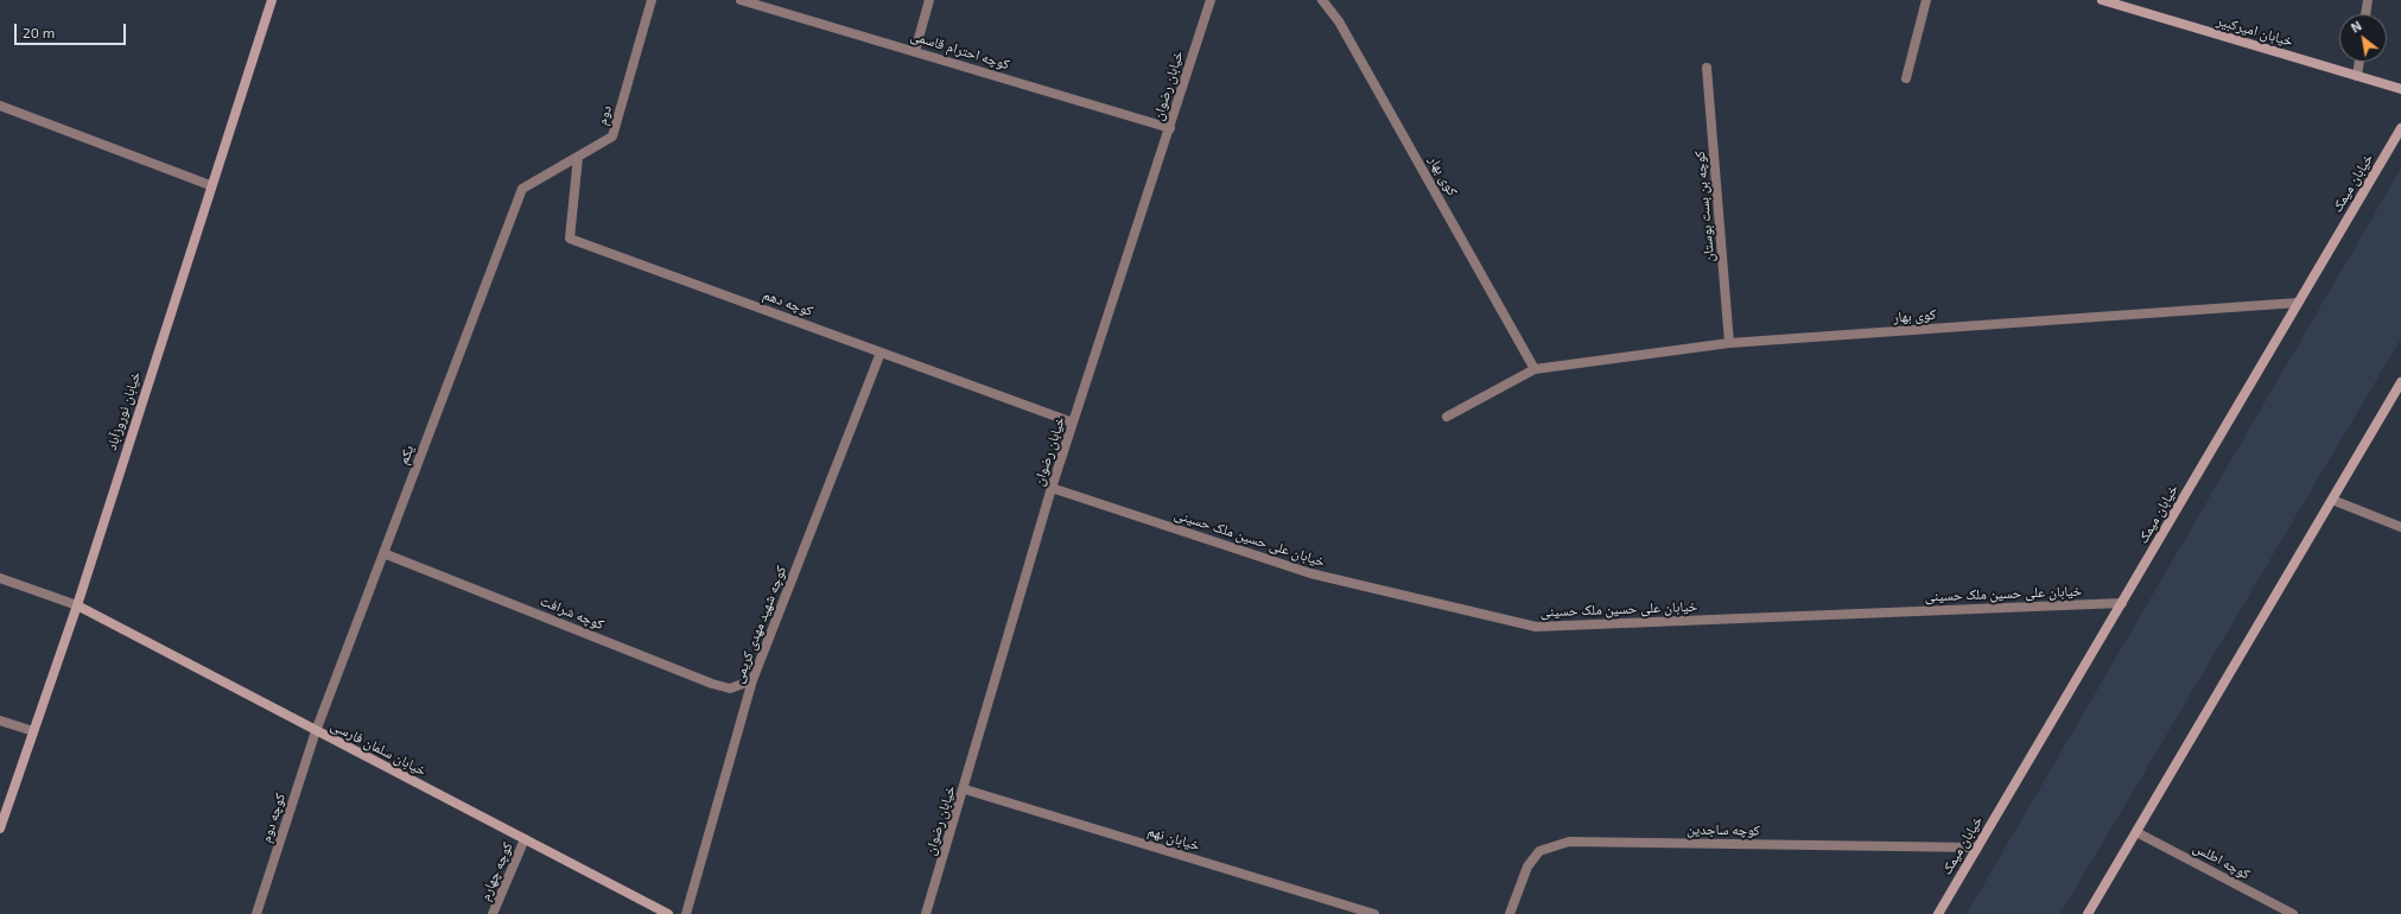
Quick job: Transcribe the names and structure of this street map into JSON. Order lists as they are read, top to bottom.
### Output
{
  "streets": {
    "street": [
      "خیابان امیرکبیر",
      "کوچه احترام قاسمی",
      "خیابان رضوان",
      "دوم",
      "کوی بهار",
      "خیابان میمک",
      "کوچه بن بست بوستان",
      "کوچه دهم",
      "خیابان نوروزآباد",
      "یکم",
      "خیابان علی حسین ملک حسینی",
      "کوچه شرافت",
      "کوچه شهید مهدی کریمی",
      "خیابان سلمان فارسی",
      "کوچه دوم",
      "کوچه ساجدین",
      "خیابان نهم",
      "کوچه اطلس",
      "کوچه چهارم"
    ]
  },
  "crossings": [
    ["کوچه احترام قاسمی", "خیابان رضوان"],
    ["خیابان رضوان", "کوچه دهم"],
    ["خیابان رضوان", "خیابان علی حسین ملک حسینی"],
    ["خیابان رضوان", "خیابان نهم"],
    ["دوم", "کوچه دهم"],
    ["دوم", "یکم"],
    ["کوی بهار", "خیابان میمک"],
    ["کوی بهار", "کوچه بن بست بوستان"],
    ["خیابان میمک", "خیابان علی حسین ملک حسینی"],
    ["خیابان میمک", "کوچه ساجدین"],
    ["کوچه دهم", "کوچه شهید مهدی کریمی"],
    ["خیابان نوروزآباد", "خیابان سلمان فارسی"],
    ["یکم", "کوچه شرافت"],
    ["یکم", "خیابان سلمان فارسی"],
    ["یکم", "کوچه دوم"],
    ["کوچه شرافت", "کوچه شهید مهدی کریمی"],
    ["خیابان سلمان فارسی", "کوچه دوم"],
    ["خیابان سلمان فارسی", "کوچه چهارم"]
  ],
  "scale_bar": "20 m",
  "north": "top left"
}
